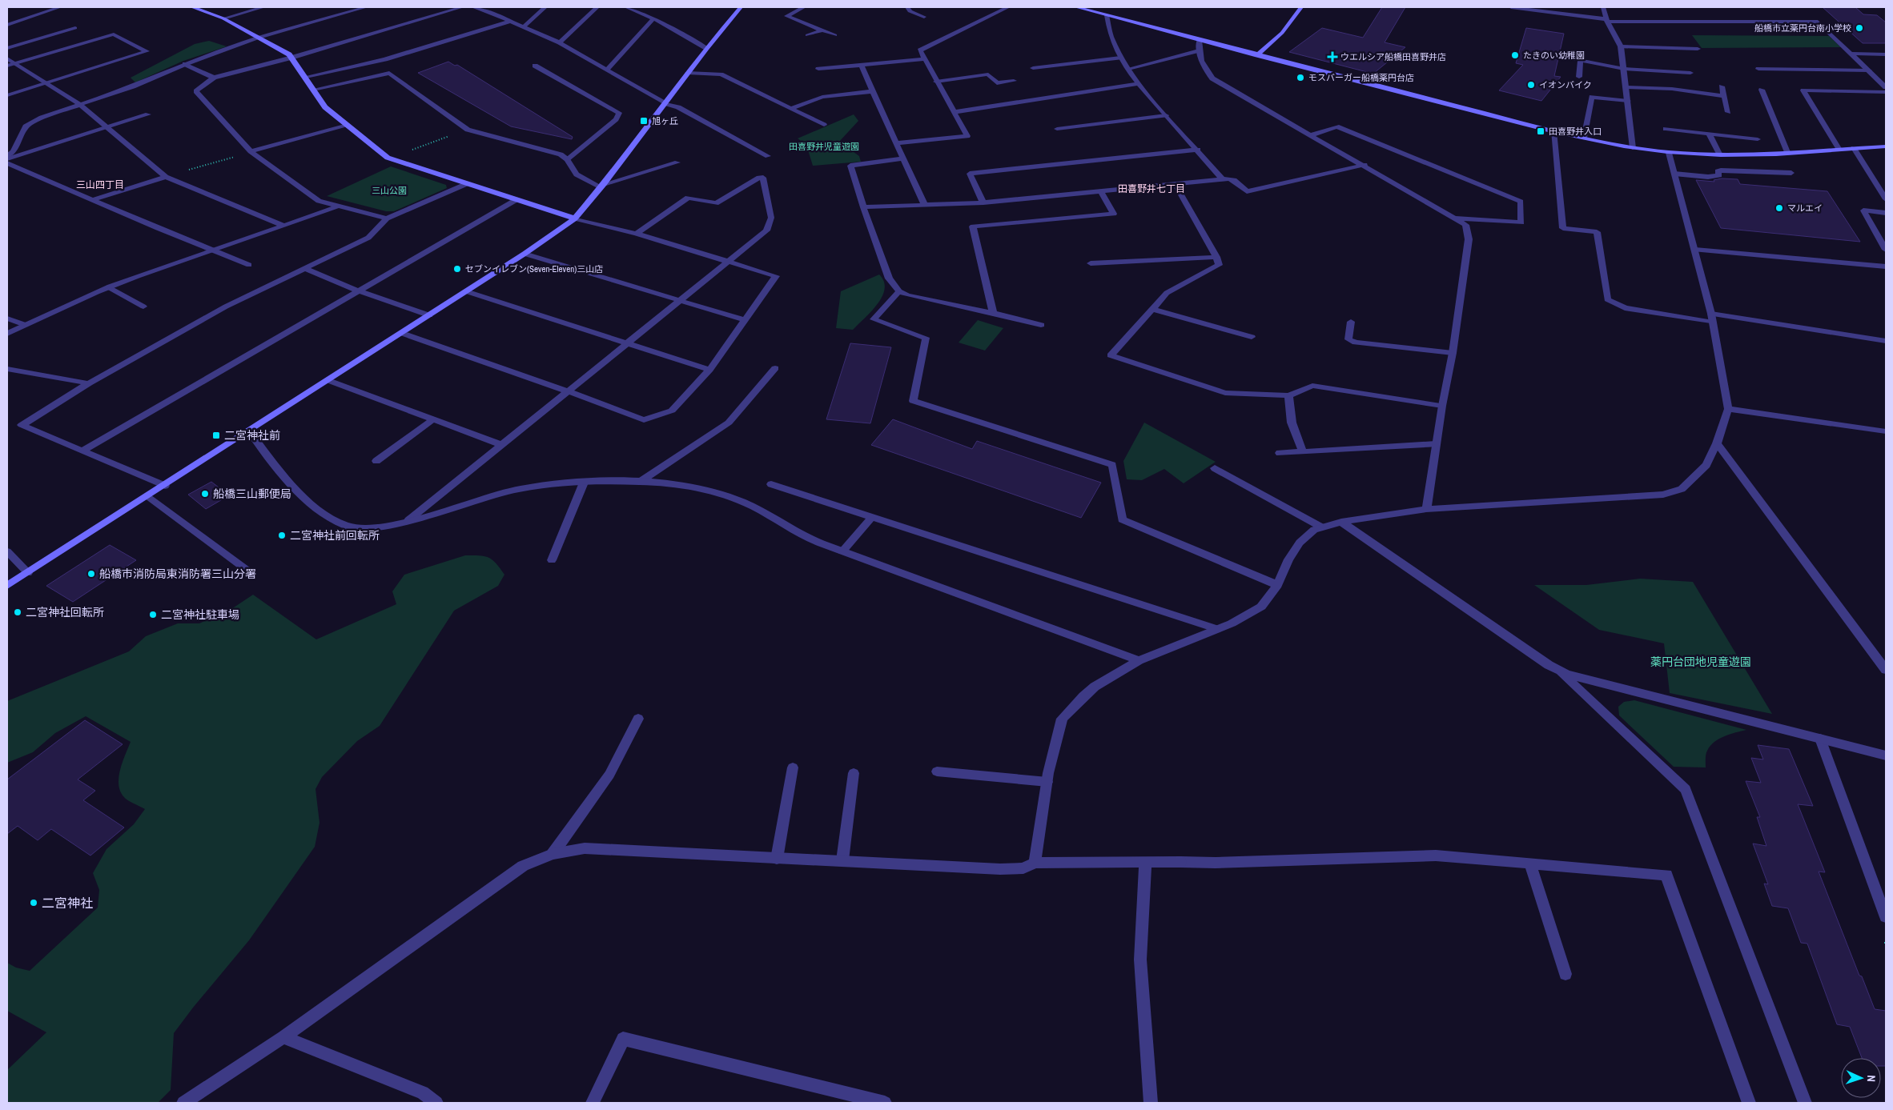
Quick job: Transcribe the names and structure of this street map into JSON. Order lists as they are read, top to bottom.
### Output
{
  "districts": ["三山四丁目", "田喜野井七丁目"],
  "parks": ["田喜野井児童遊園", "三山公園", "薬円台団地児童遊園"],
  "places": {
    "other": [
      "船橋市立薬円台南小学校",
      "たきのい幼稚園",
      "モスバーガー船橋薬円台店",
      "イオンバイク",
      "マルエイ",
      "セブンイレブン(Seven-Eleven)三山店",
      "船橋三山郵便局",
      "二宮神社前回転所",
      "船橋市消防局東消防署三山分署",
      "二宮神社回転所",
      "二宮神社駐車場",
      "二宮神社"
    ],
    "health": ["ウエルシア船橋田喜野井店"],
    "transit": ["旭ヶ丘", "田喜野井入口", "二宮神社前"]
  },
  "north": "right"
}
